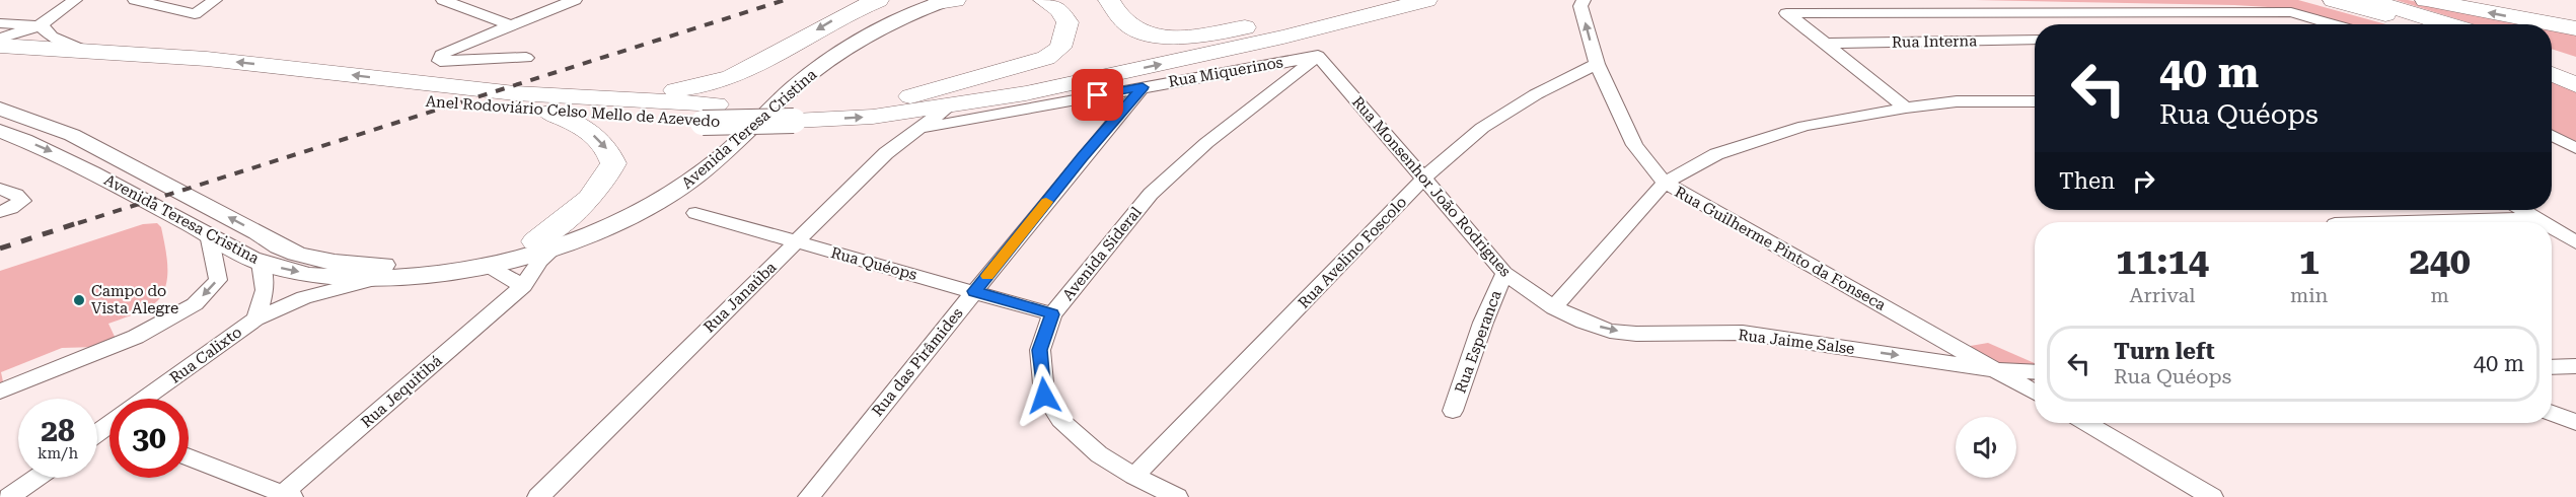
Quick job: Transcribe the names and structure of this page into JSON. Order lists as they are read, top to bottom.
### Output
{
  "streets": {
    "highway": ["Anel Rodoviário Celso Mello de Azevedo"],
    "main road": ["Avenida Teresa Cristina"],
    "street": [
      "Rua Interna",
      "Rua Miquerinos",
      "Rua Monsenhor João Rodrigues",
      "Rua Guilherme Pinto da Fonseca",
      "Rua Avelino Foscolo",
      "Avenida Sideral",
      "Rua Quéops",
      "Rua Janaúba",
      "Rua Esperanca",
      "Rua Jaime Salse",
      "Rua Calixto",
      "Rua das Pirâmides",
      "Rua Jequitibá"
    ]
  },
  "crossings": [
    ["Rua Miquerinos", "Rua Monsenhor João Rodrigues"],
    ["Rua Miquerinos", "Avenida Sideral"],
    ["Rua Miquerinos", "Rua Janaúba"],
    ["Rua Miquerinos", "Rua das Pirâmides"],
    ["Anel Rodoviário Celso Mello de Azevedo", "Rua Janaúba"],
    ["Avenida Teresa Cristina", "Rua Calixto"],
    ["Avenida Teresa Cristina", "Rua Jequitibá"],
    ["Rua Monsenhor João Rodrigues", "Rua Avelino Foscolo"],
    ["Rua Monsenhor João Rodrigues", "Avenida Sideral"],
    ["Rua Monsenhor João Rodrigues", "Rua Esperanca"],
    ["Rua Monsenhor João Rodrigues", "Rua Jaime Salse"],
    ["Rua Guilherme Pinto da Fonseca", "Rua Avelino Foscolo"],
    ["Rua Guilherme Pinto da Fonseca", "Rua Jaime Salse"],
    ["Rua Avelino Foscolo", "Avenida Sideral"],
    ["Avenida Sideral", "Rua Quéops"],
    ["Rua Quéops", "Rua Janaúba"],
    ["Rua Quéops", "Rua das Pirâmides"]
  ],
  "one_way": ["Rua Jaime Salse"],
  "places": ["Campo do Vista Alegre"],
  "page": {
    "turn": ["40 m", "Rua Quéops"],
    "then": "Then",
    "eta": [
      "11:14",
      "Arrival",
      "1",
      "min",
      "240",
      "m"
    ],
    "list": [
      {
        "name": "Turn left",
        "note": "Rua Quéops",
        "value": "40 m"
      }
    ],
    "speed": "28 km/h",
    "limit": "30"
  }
}
